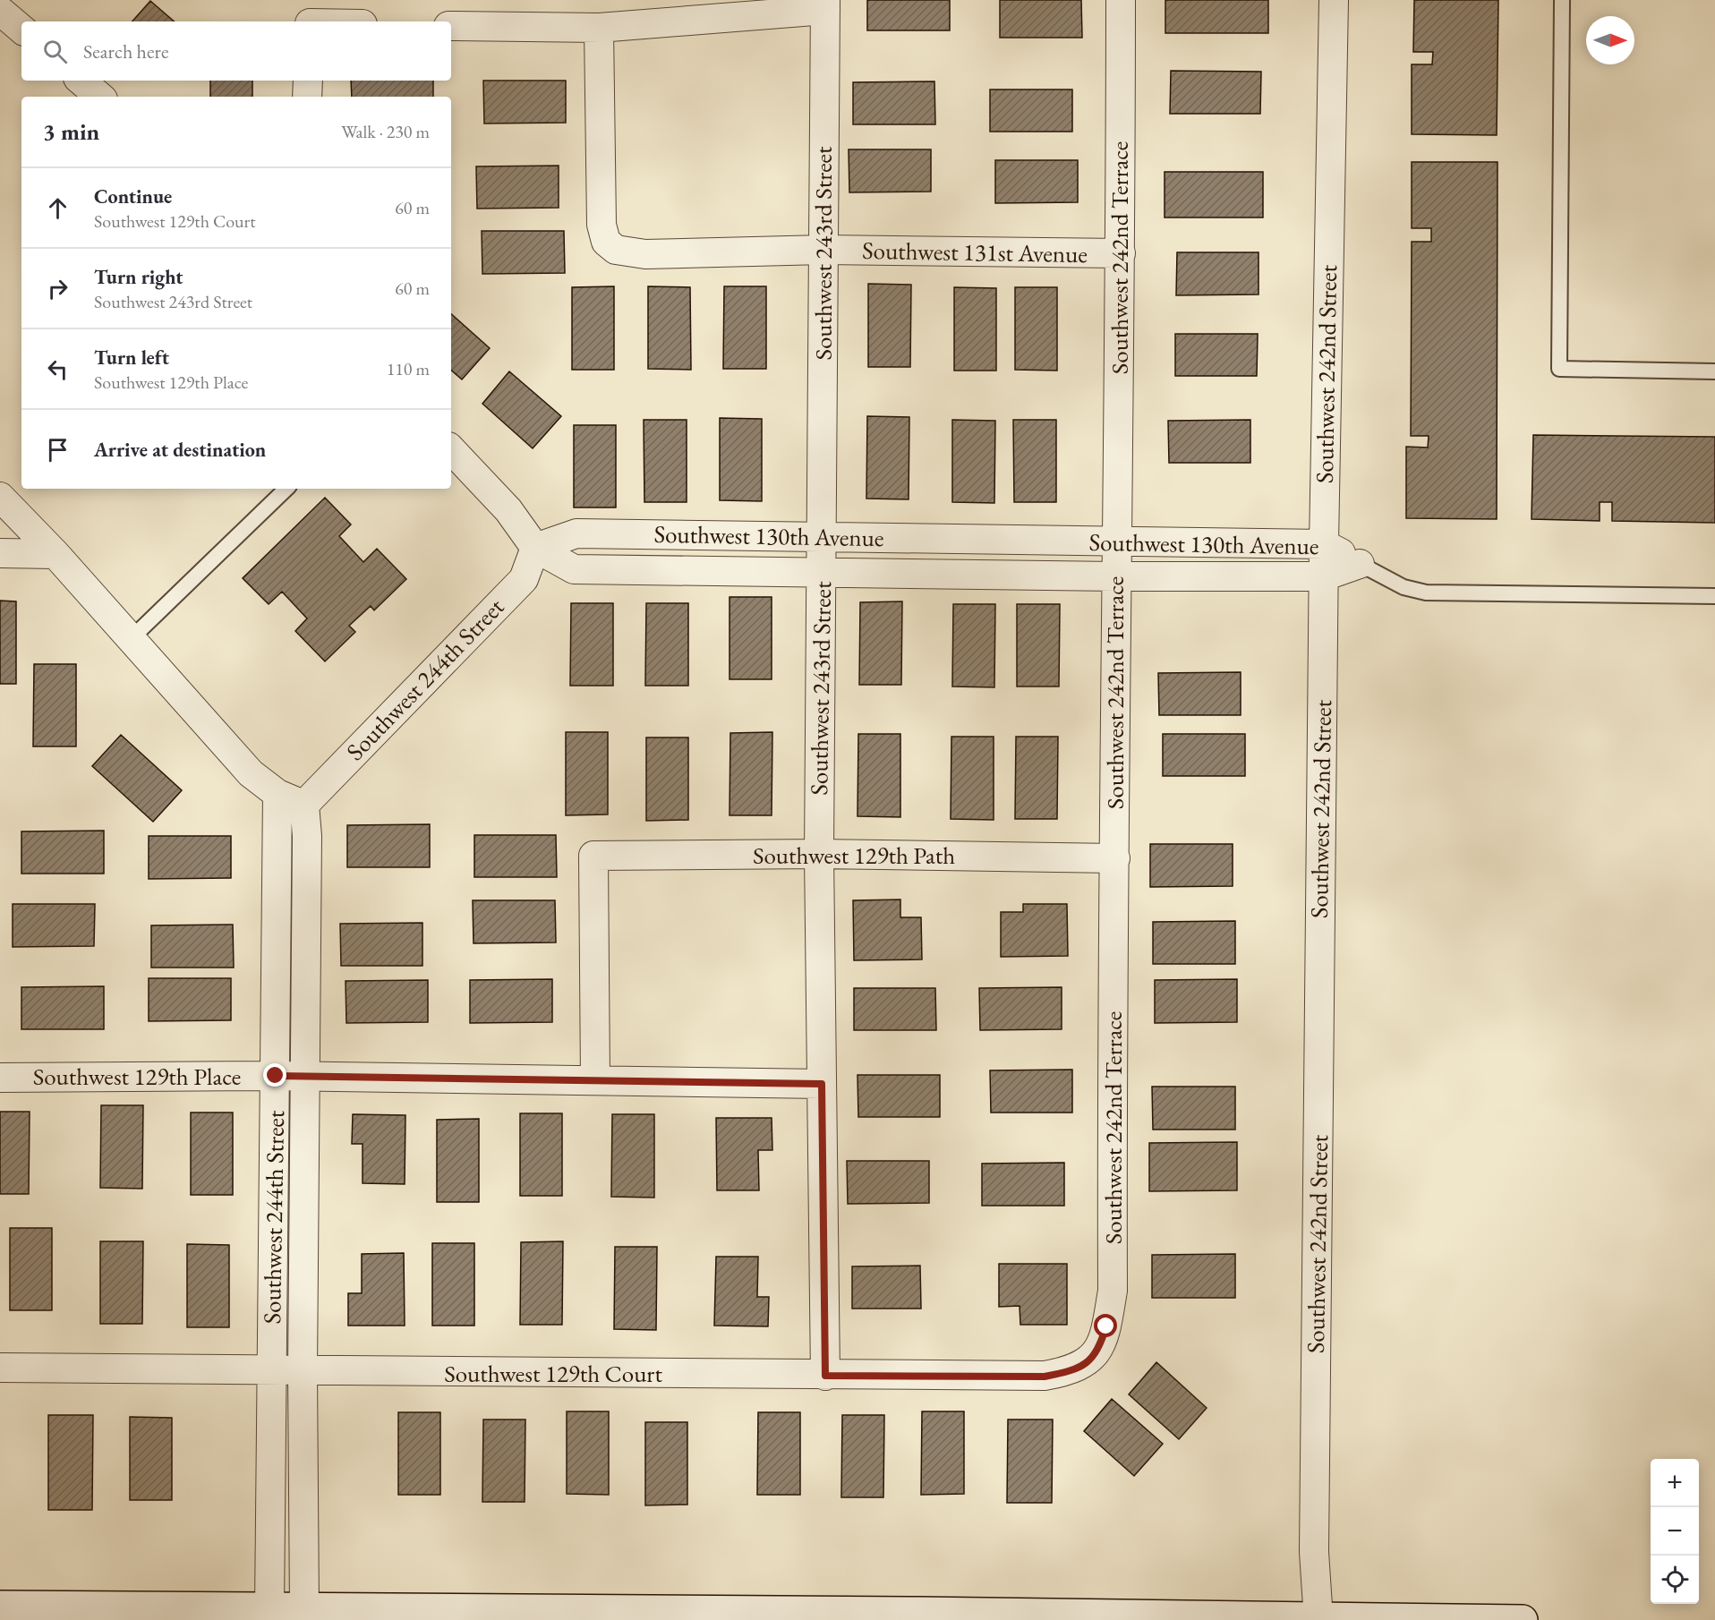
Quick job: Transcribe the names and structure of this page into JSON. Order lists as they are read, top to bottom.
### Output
{
  "streets": {
    "street": [
      "Southwest 131st Avenue",
      "Southwest 243rd Street",
      "Southwest 242nd Terrace",
      "Southwest 242nd Street",
      "Southwest 130th Avenue",
      "Southwest 244th Street",
      "Southwest 129th Path",
      "Southwest 129th Place",
      "Southwest 129th Court"
    ]
  },
  "crossings": [
    ["Southwest 131st Avenue", "Southwest 243rd Street"],
    ["Southwest 131st Avenue", "Southwest 242nd Terrace"],
    ["Southwest 243rd Street", "Southwest 130th Avenue"],
    ["Southwest 243rd Street", "Southwest 129th Path"],
    ["Southwest 243rd Street", "Southwest 129th Place"],
    ["Southwest 243rd Street", "Southwest 129th Court"],
    ["Southwest 242nd Terrace", "Southwest 130th Avenue"],
    ["Southwest 242nd Terrace", "Southwest 129th Path"],
    ["Southwest 242nd Terrace", "Southwest 129th Court"],
    ["Southwest 242nd Street", "Southwest 130th Avenue"],
    ["Southwest 130th Avenue", "Southwest 244th Street"],
    ["Southwest 244th Street", "Southwest 129th Place"],
    ["Southwest 244th Street", "Southwest 129th Court"],
    ["Southwest 129th Path", "Southwest 129th Place"]
  ],
  "north": "right",
  "page": {
    "search": "Search here",
    "heading": ["3 min", "Walk · 230 m"],
    "list": [
      ["Continue", "Southwest 129th Court", "60 m"],
      ["Turn right", "Southwest 243rd Street", "60 m"],
      ["Turn left", "Southwest 129th Place", "110 m"],
      "Arrive at destination"
    ],
    "map_buttons": ["+", "−"]
  }
}
